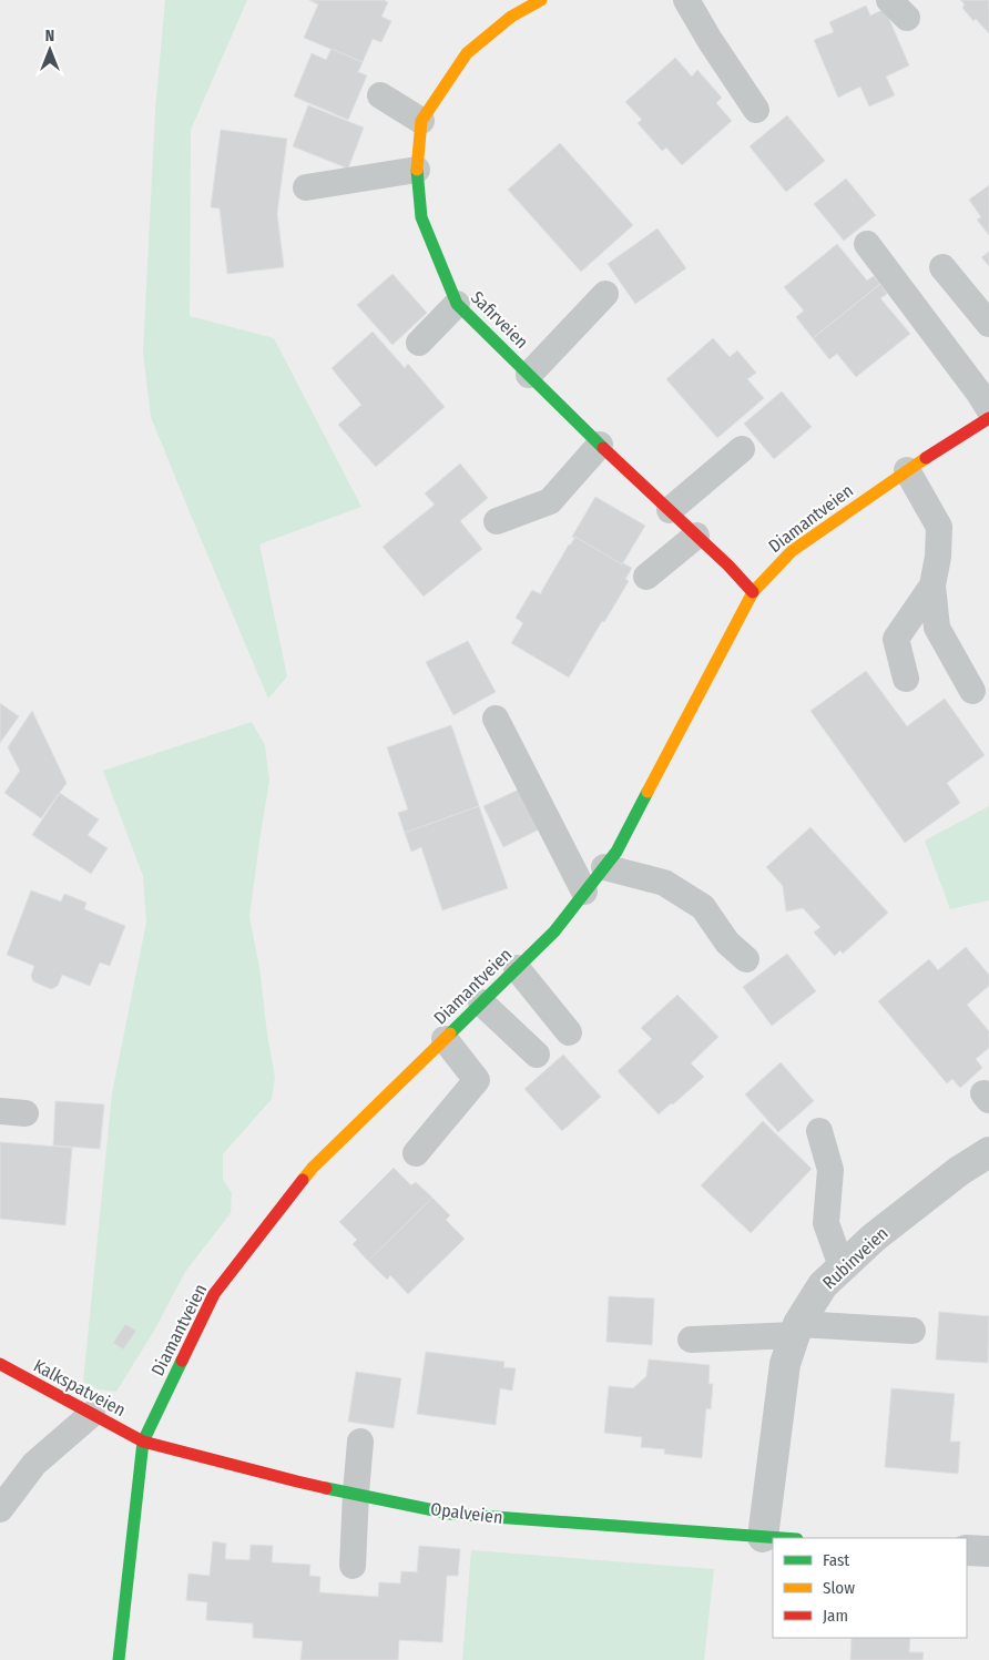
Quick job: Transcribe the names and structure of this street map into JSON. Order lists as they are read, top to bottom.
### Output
{
  "streets": {
    "street": [
      "Safirveien",
      "Diamantveien",
      "Rubinveien",
      "Kalkspatveien",
      "Opalveien"
    ]
  },
  "crossings": [
    ["Safirveien", "Diamantveien"],
    ["Diamantveien", "Kalkspatveien"],
    ["Diamantveien", "Opalveien"],
    ["Rubinveien", "Opalveien"],
    ["Kalkspatveien", "Opalveien"]
  ],
  "legend": ["Fast", "Slow", "Jam"],
  "north": "top"
}
